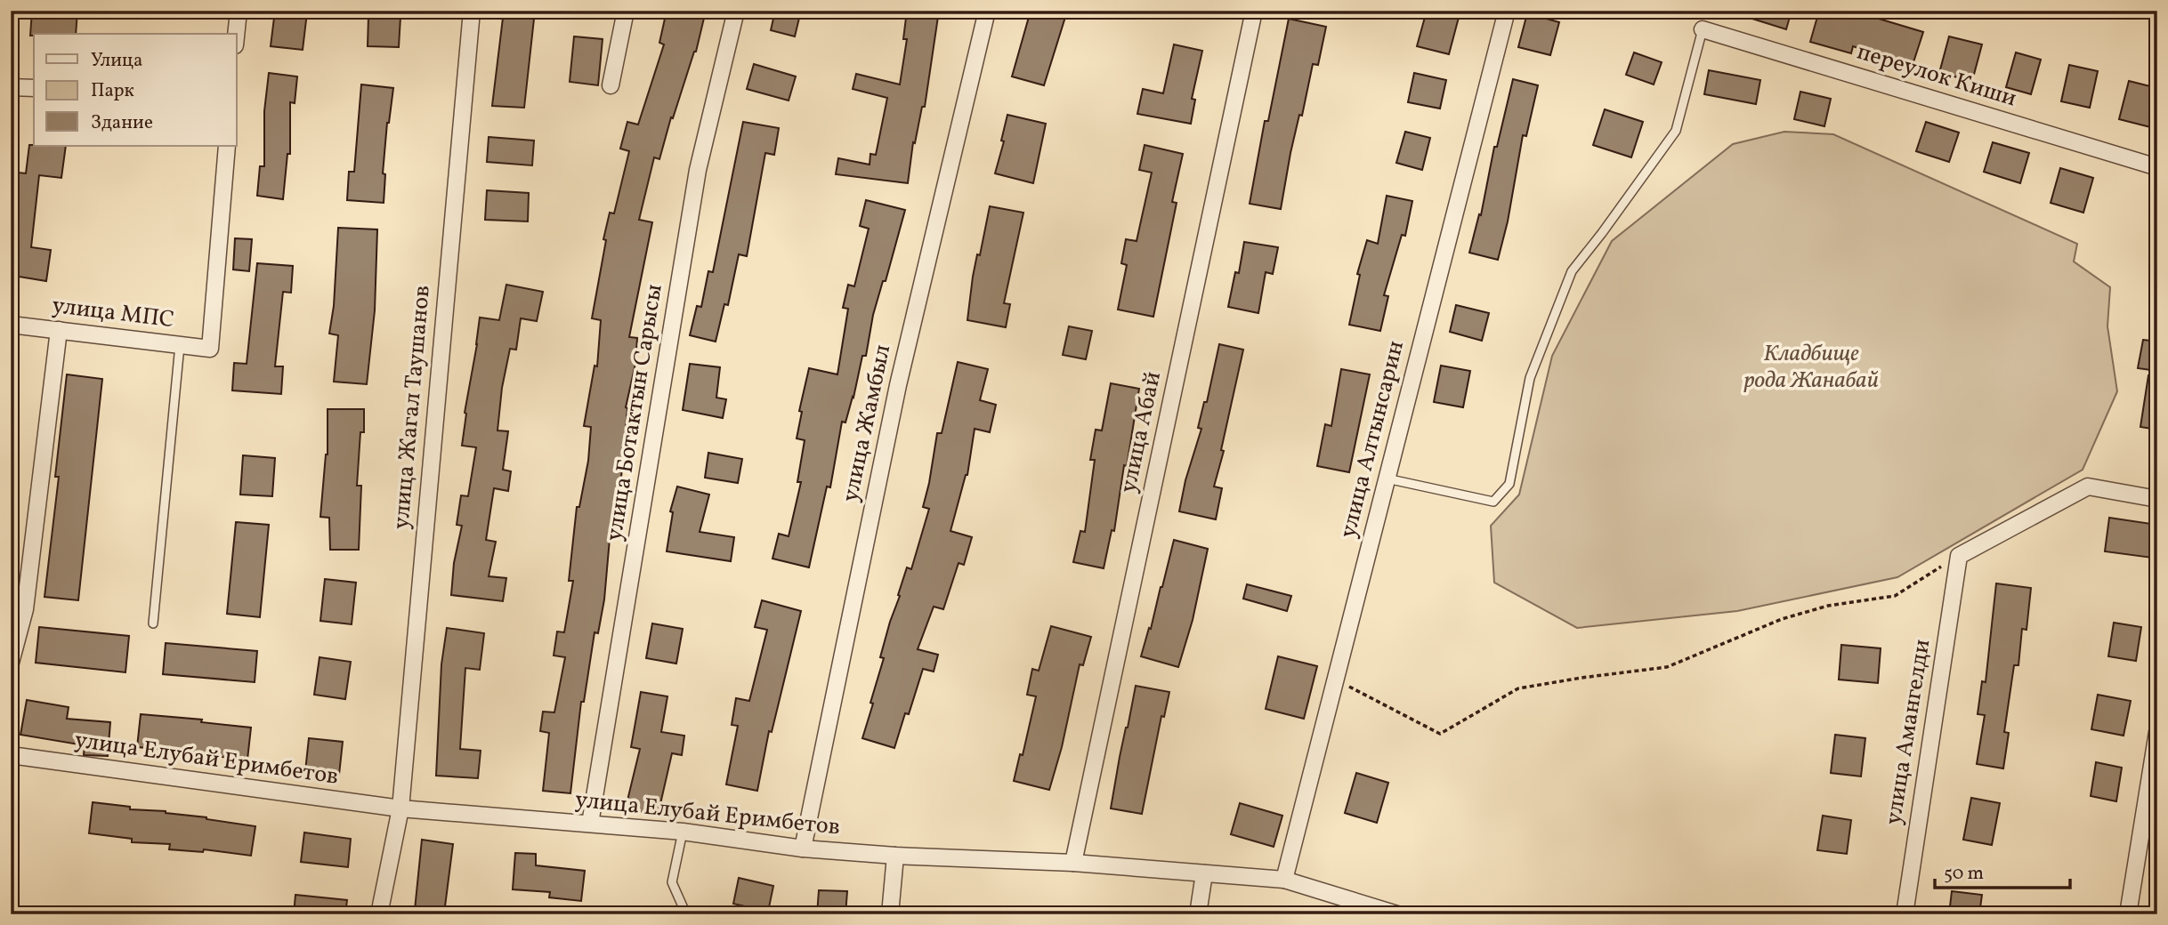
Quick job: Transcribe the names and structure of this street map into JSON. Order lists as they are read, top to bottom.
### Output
{
  "streets": {
    "street": [
      "переулок Киши",
      "улица МПС",
      "улица Жагал Таушанов",
      "улица Ботактын Сарысы",
      "улица Жамбыл",
      "улица Абай",
      "улица Алтынсарин",
      "улица Амангелди",
      "улица Елубай Еримбетов"
    ]
  },
  "crossings": [
    ["улица Жагал Таушанов", "улица Елубай Еримбетов"],
    ["улица Ботактын Сарысы", "улица Елубай Еримбетов"],
    ["улица Жамбыл", "улица Елубай Еримбетов"],
    ["улица Абай", "улица Елубай Еримбетов"],
    ["улица Алтынсарин", "улица Елубай Еримбетов"]
  ],
  "parks": ["Кладбище рода Жанабай"],
  "legend": ["Улица", "Парк", "Здание"],
  "scale_bar": "50 m"
}
